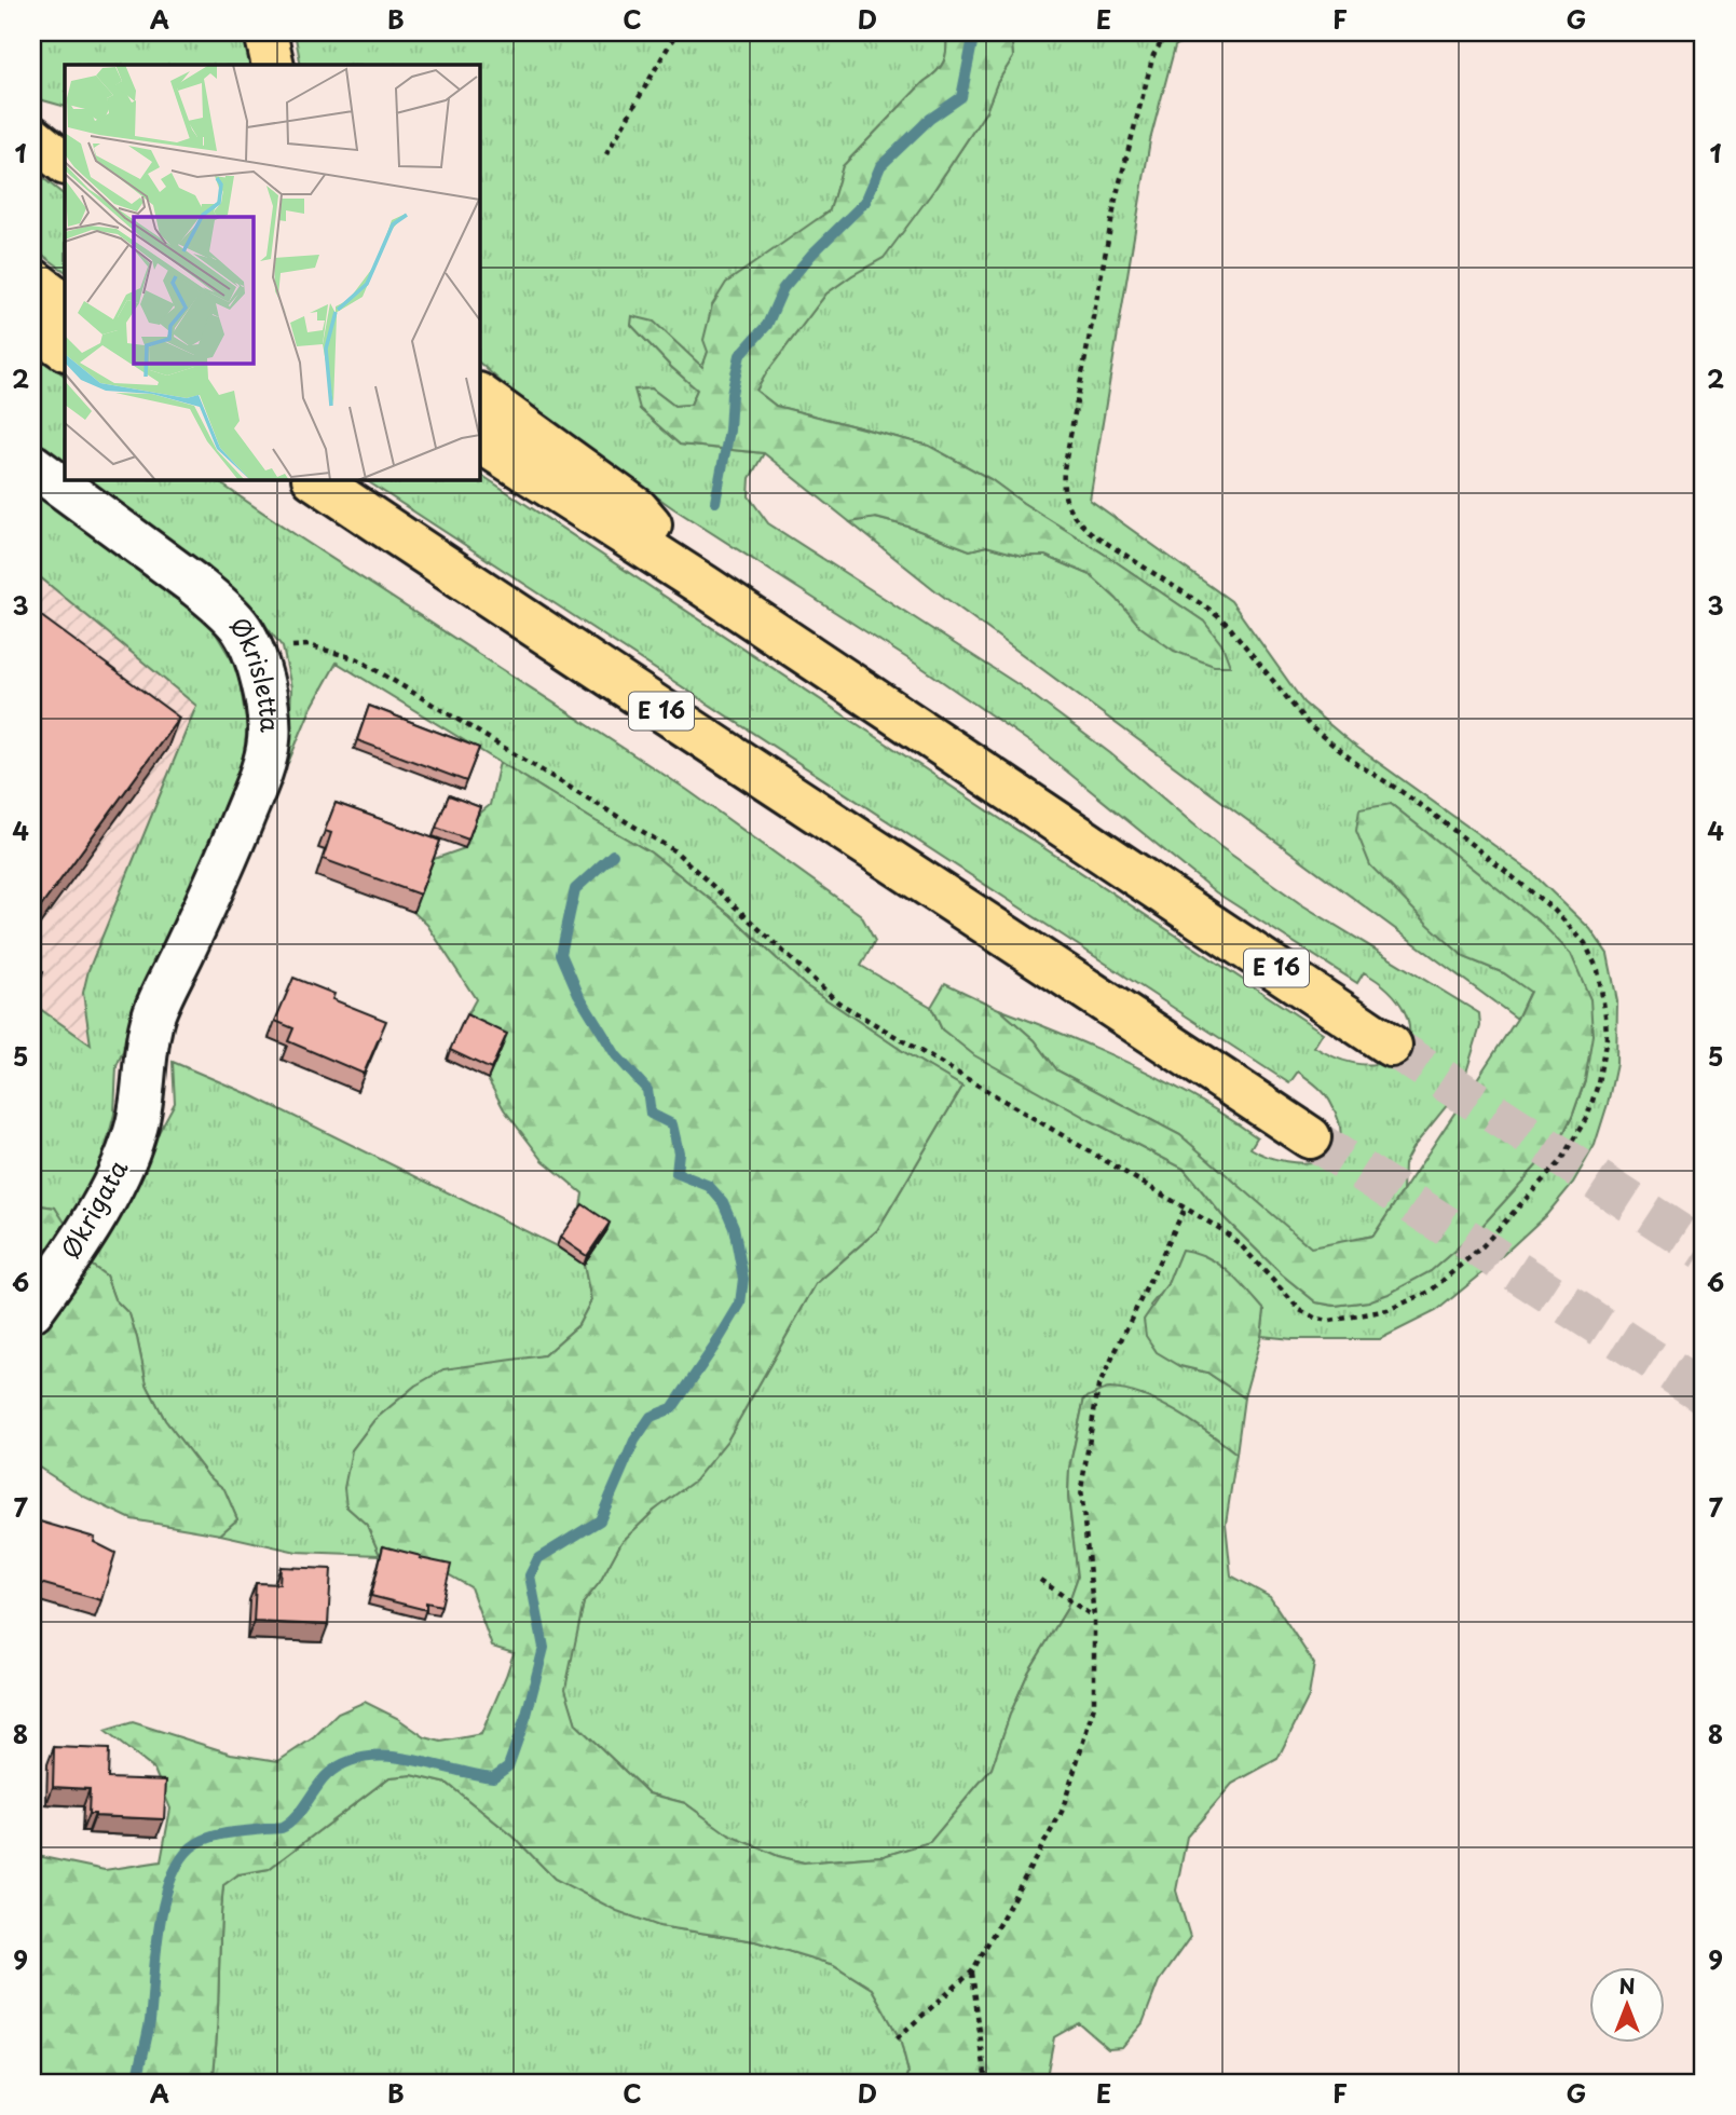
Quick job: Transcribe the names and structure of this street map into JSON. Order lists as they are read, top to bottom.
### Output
{
  "streets": {
    "highway": ["E 16"],
    "street": ["Økrisletta", "Økrigata"]
  },
  "crossings": [
    ["Økrisletta", "Økrigata"]
  ],
  "north": "top",
  "grid": {
    "columns": [
      "A",
      "B",
      "C",
      "D",
      "E",
      "F",
      "G"
    ],
    "rows": [
      "1",
      "2",
      "3",
      "4",
      "5",
      "6",
      "7",
      "8",
      "9"
    ]
  }
}
